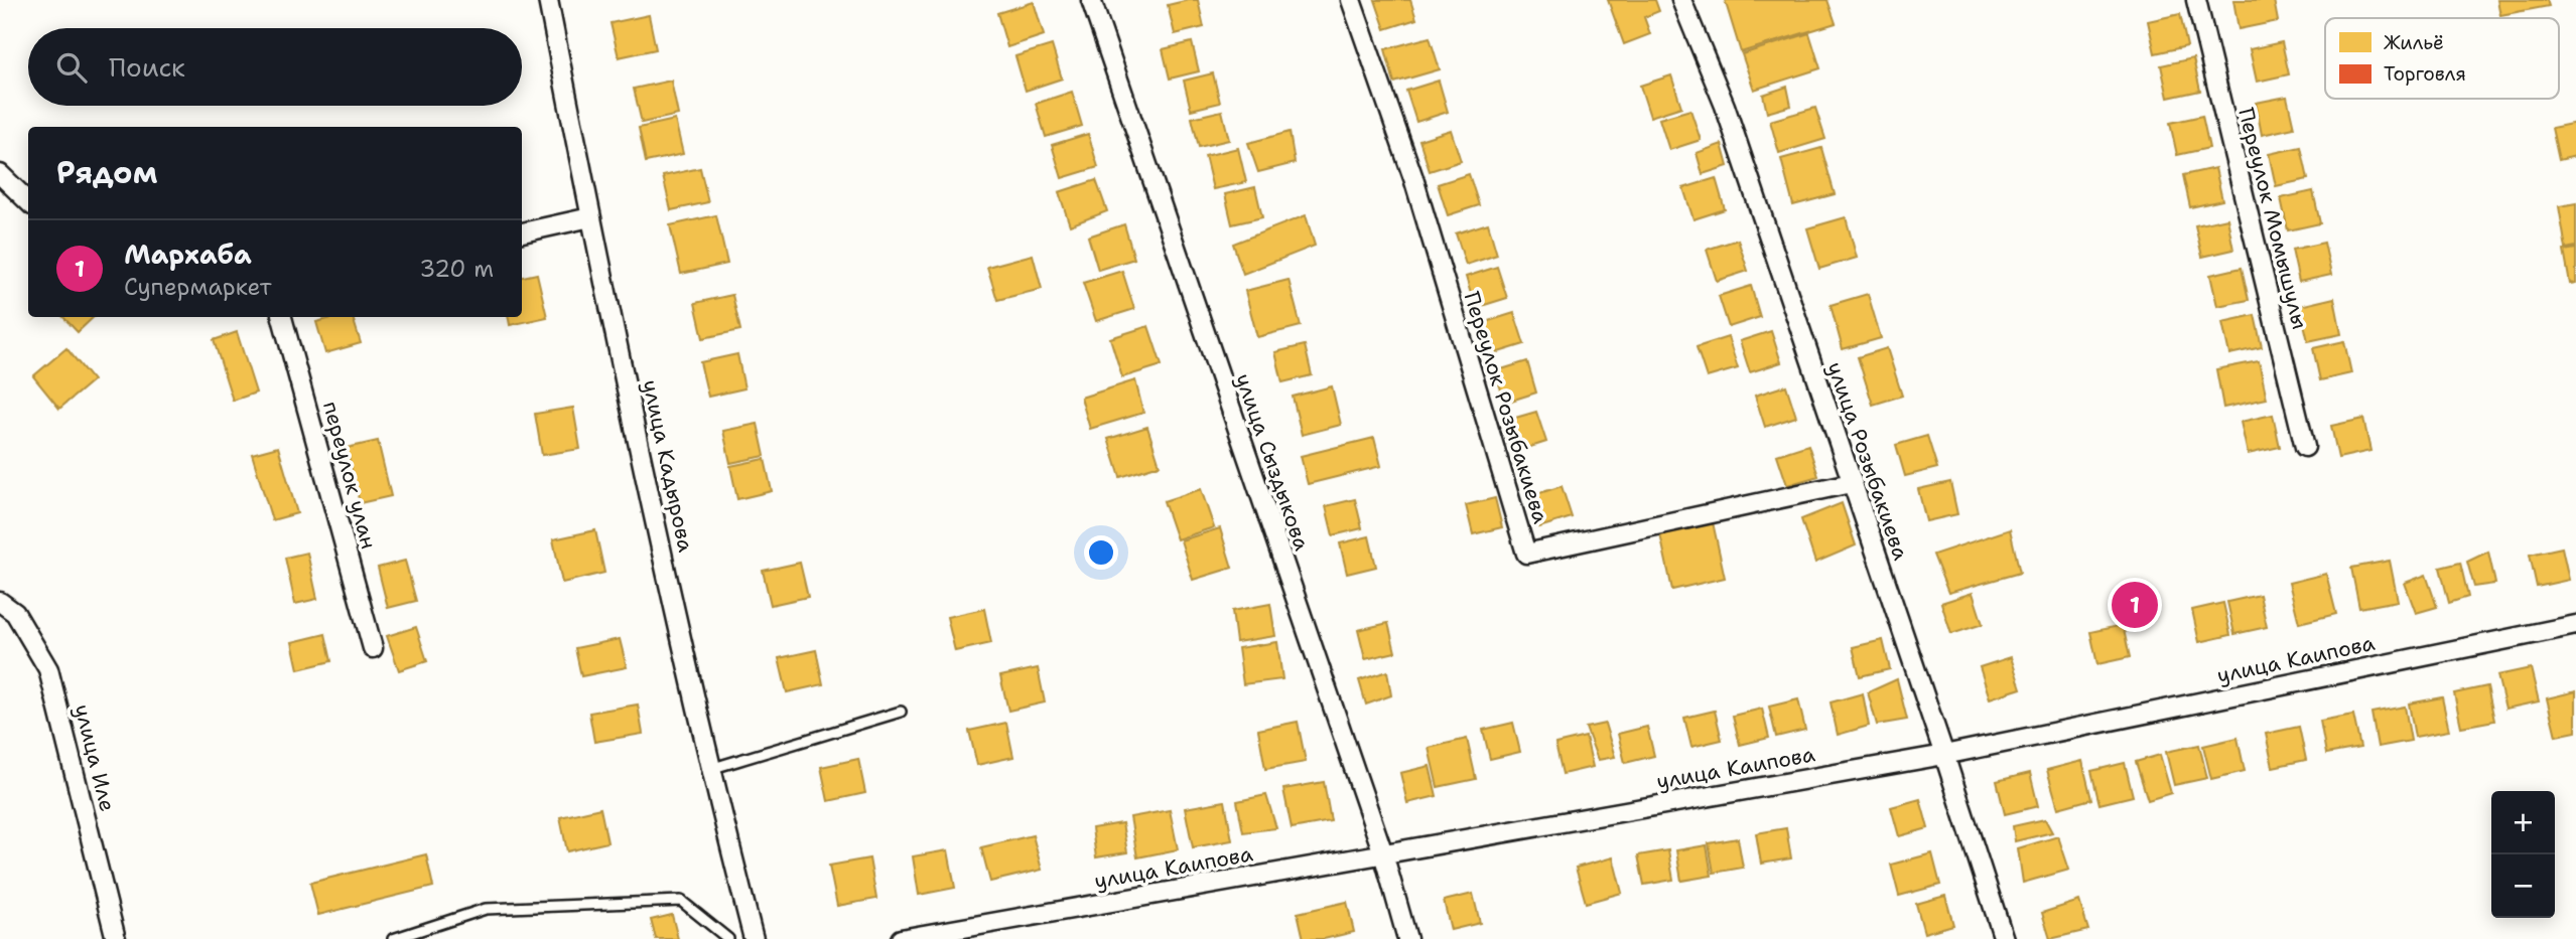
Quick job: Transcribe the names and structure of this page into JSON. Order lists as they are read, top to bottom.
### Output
{
  "streets": {
    "street": [
      "Переулок Момышулы",
      "Переулок Розыбакиева",
      "улица Розыбакиева",
      "улица Сыздыкова",
      "улица Кадырова",
      "переулок улан",
      "улица Каипова",
      "улица Иле"
    ]
  },
  "crossings": [
    ["Переулок Розыбакиева", "улица Розыбакиева"],
    ["улица Розыбакиева", "улица Каипова"],
    ["улица Сыздыкова", "улица Каипова"]
  ],
  "legend": ["Жильё", "Торговля"],
  "page": {
    "search": "Поиск",
    "heading": "Рядом",
    "list": [
      {
        "mark": "1",
        "name": "Мархаба",
        "note": "Супермаркет",
        "value": "320 m"
      }
    ],
    "pins": "1",
    "map_buttons": ["+", "−"]
  }
}
